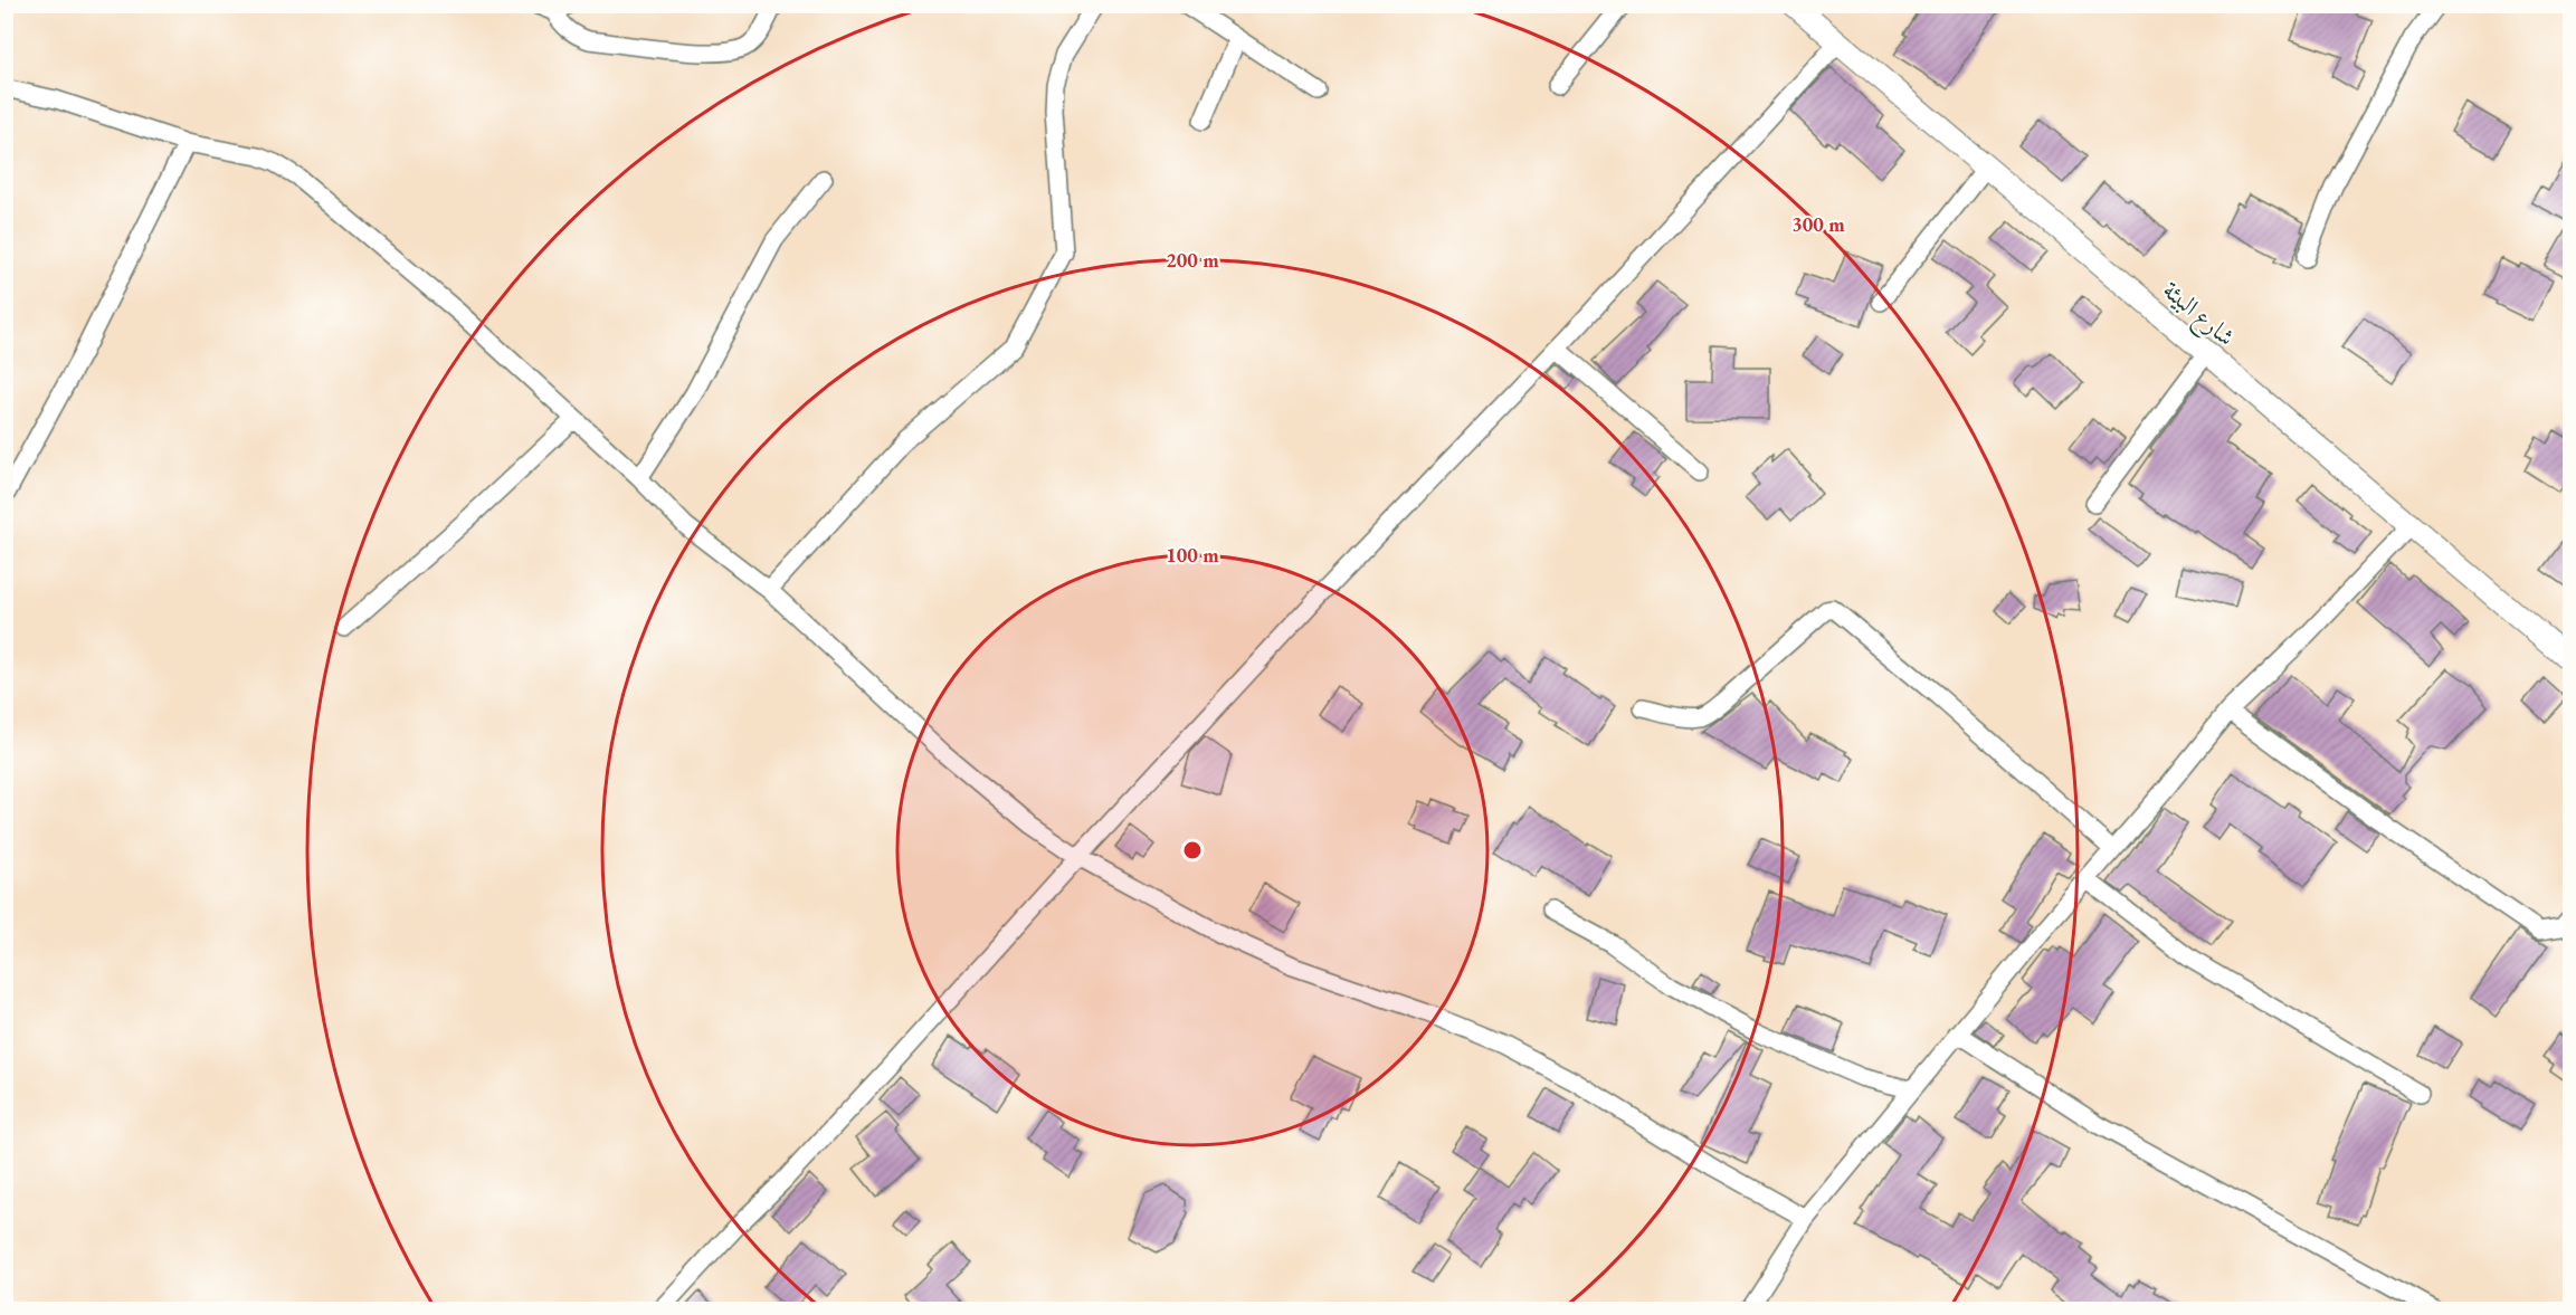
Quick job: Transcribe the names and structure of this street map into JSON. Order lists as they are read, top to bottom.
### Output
{
  "streets": {
    "street": ["شارع البيئة"]
  },
  "rings": ["300 m", "200 m", "100 m"]
}
